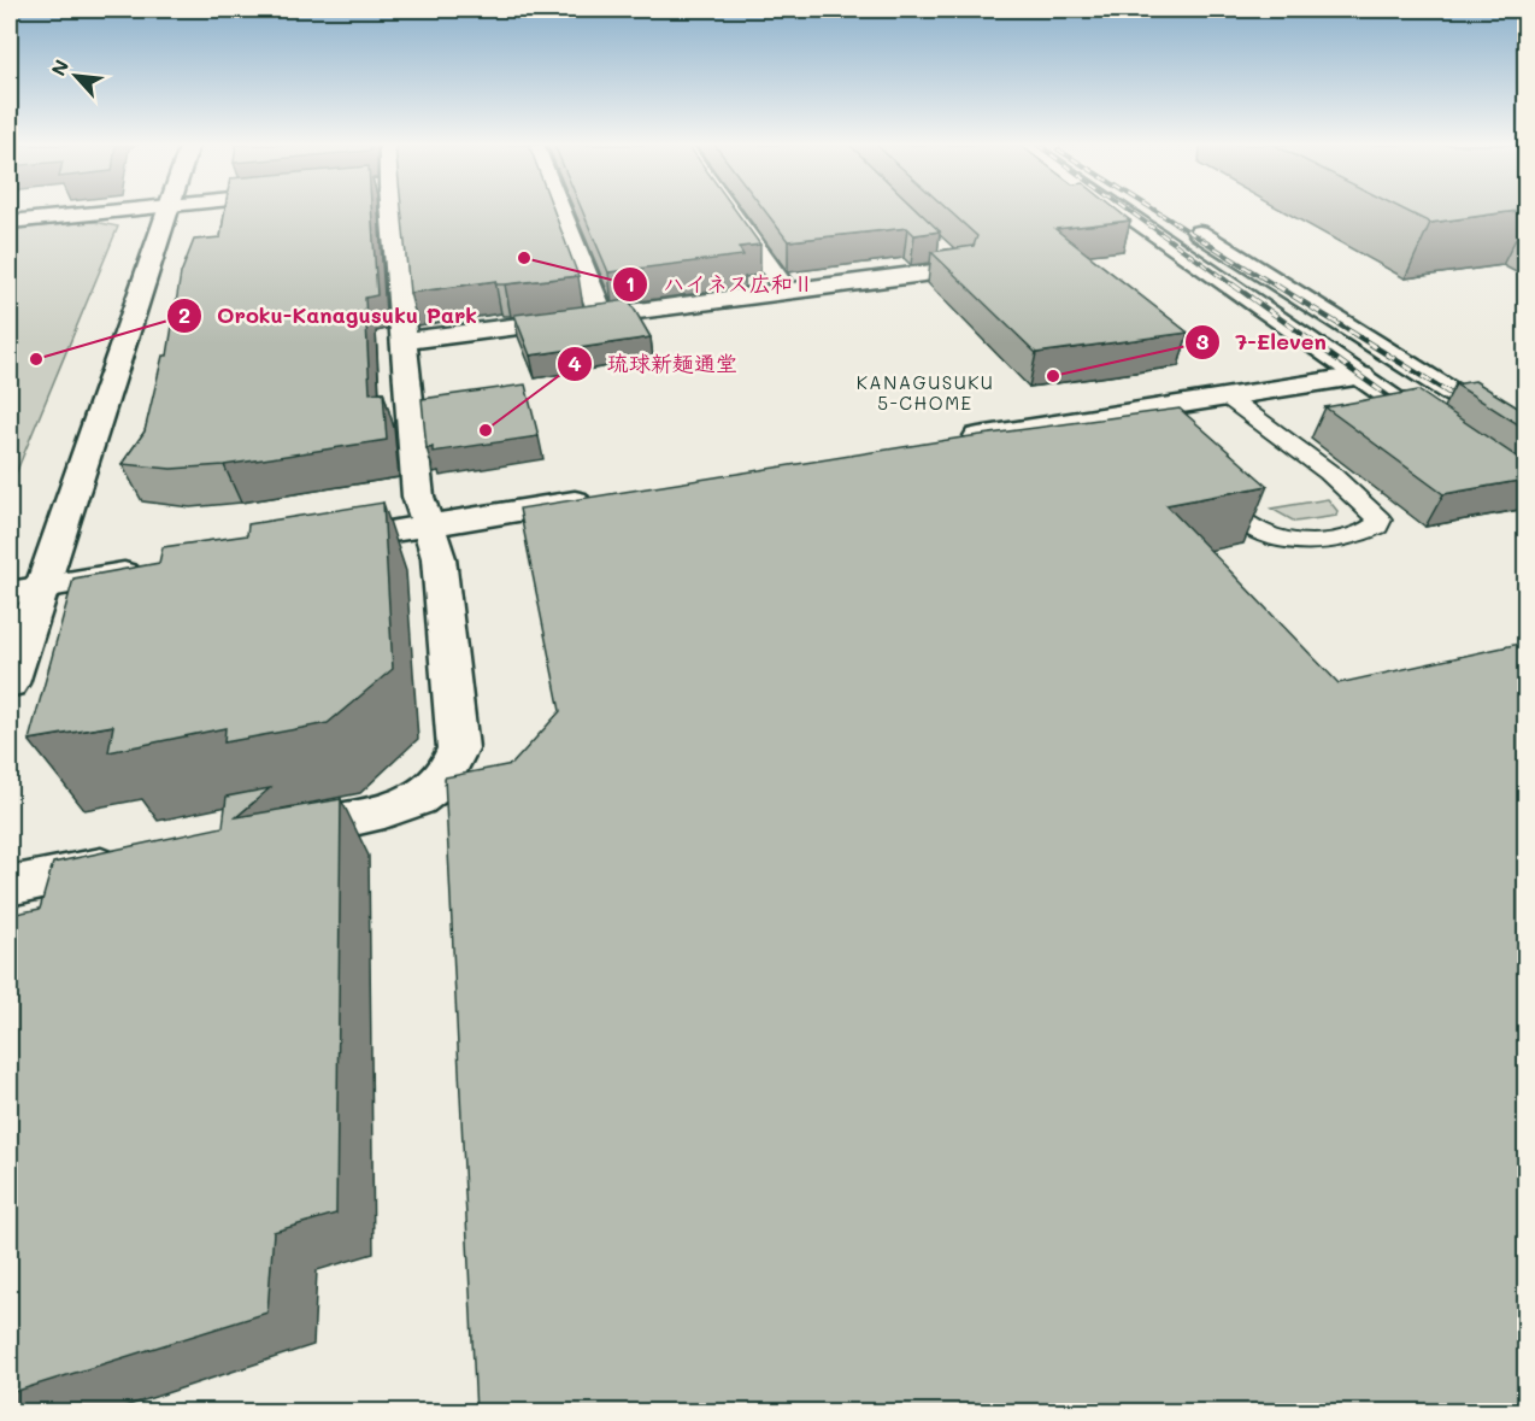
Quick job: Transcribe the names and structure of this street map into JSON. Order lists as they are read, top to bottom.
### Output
{
  "districts": ["KANAGUSUKU 5-CHOME"],
  "places": [
    "ハイネス広和Ⅱ",
    "Oroku-Kanagusuku Park",
    "7-Eleven",
    "琉球新麺通堂"
  ],
  "north": "top left"
}
